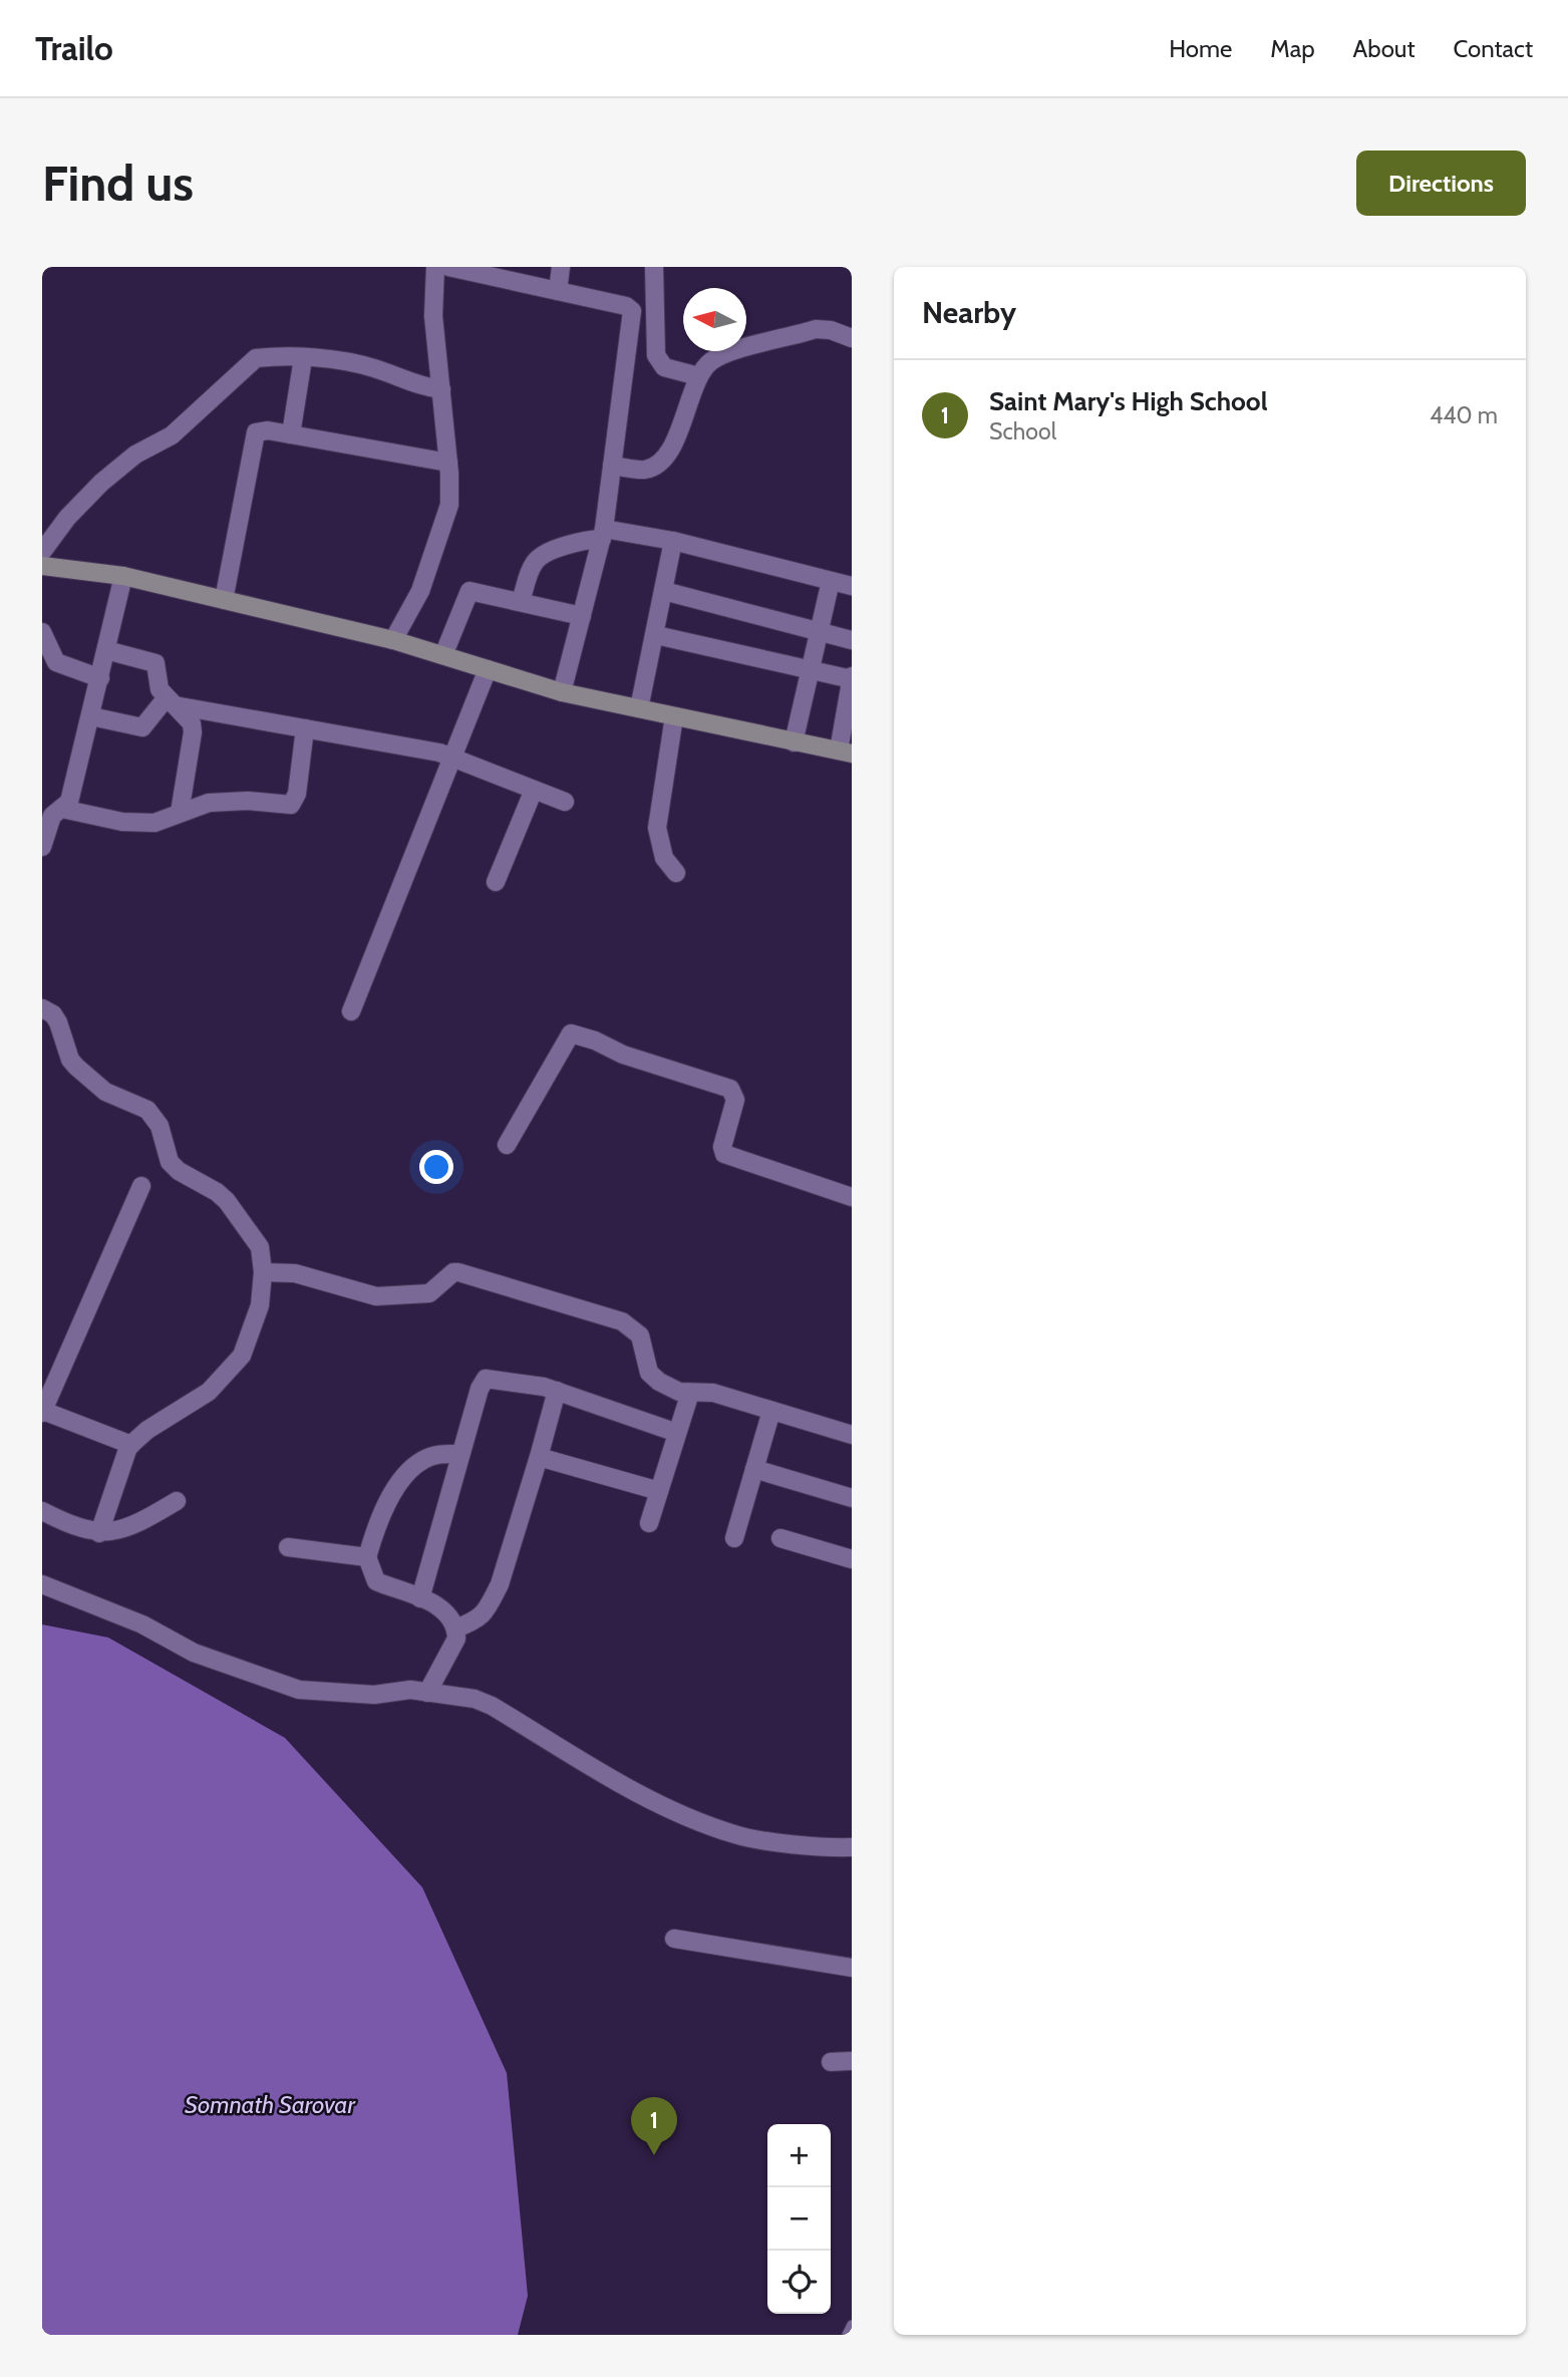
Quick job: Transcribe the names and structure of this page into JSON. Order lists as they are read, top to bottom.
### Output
{
  "water": ["Somnath Sarovar"],
  "north": "left",
  "page": {
    "header": "Trailo",
    "nav": [
      "Home",
      "Map",
      "About",
      "Contact"
    ],
    "buttons": "Directions",
    "title": "Find us",
    "heading": "Nearby",
    "list": [
      {
        "mark": "1",
        "name": "Saint Mary's High School",
        "note": "School",
        "value": "440 m"
      }
    ],
    "pins": "1",
    "map_buttons": ["+", "−"]
  }
}
